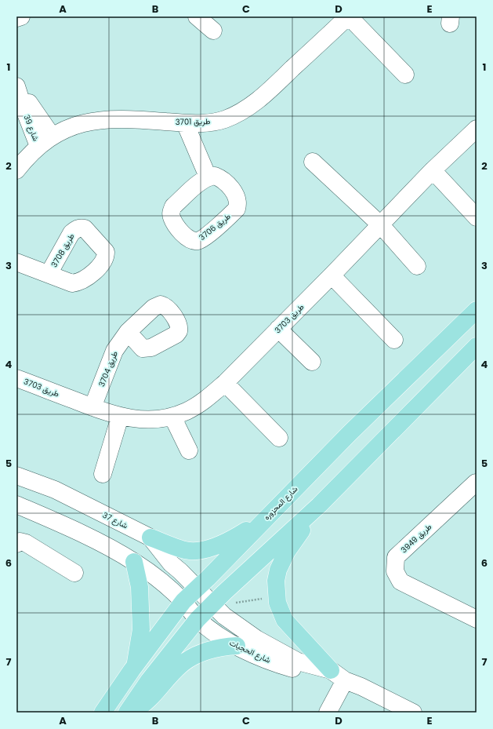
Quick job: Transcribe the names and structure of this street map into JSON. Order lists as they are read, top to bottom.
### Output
{
  "streets": {
    "main road": ["شارع المحزوره"],
    "street": [
      "طريق 3701",
      "شارع 39",
      "طريق 3708",
      "طريق 3703",
      "طريق 3704",
      "شارع 37",
      "طريق 3949",
      "شارع الحجيات"
    ]
  },
  "crossings": [
    ["طريق 3701", "شارع 39"],
    ["طريق 3703", "طريق 3704"],
    ["شارع المحزوره", "شارع 37"],
    ["شارع المحزوره", "شارع الحجيات"],
    ["شارع 37", "شارع الحجيات"]
  ],
  "grid": {
    "columns": [
      "A",
      "B",
      "C",
      "D",
      "E"
    ],
    "rows": [
      "1",
      "2",
      "3",
      "4",
      "5",
      "6",
      "7"
    ]
  }
}
